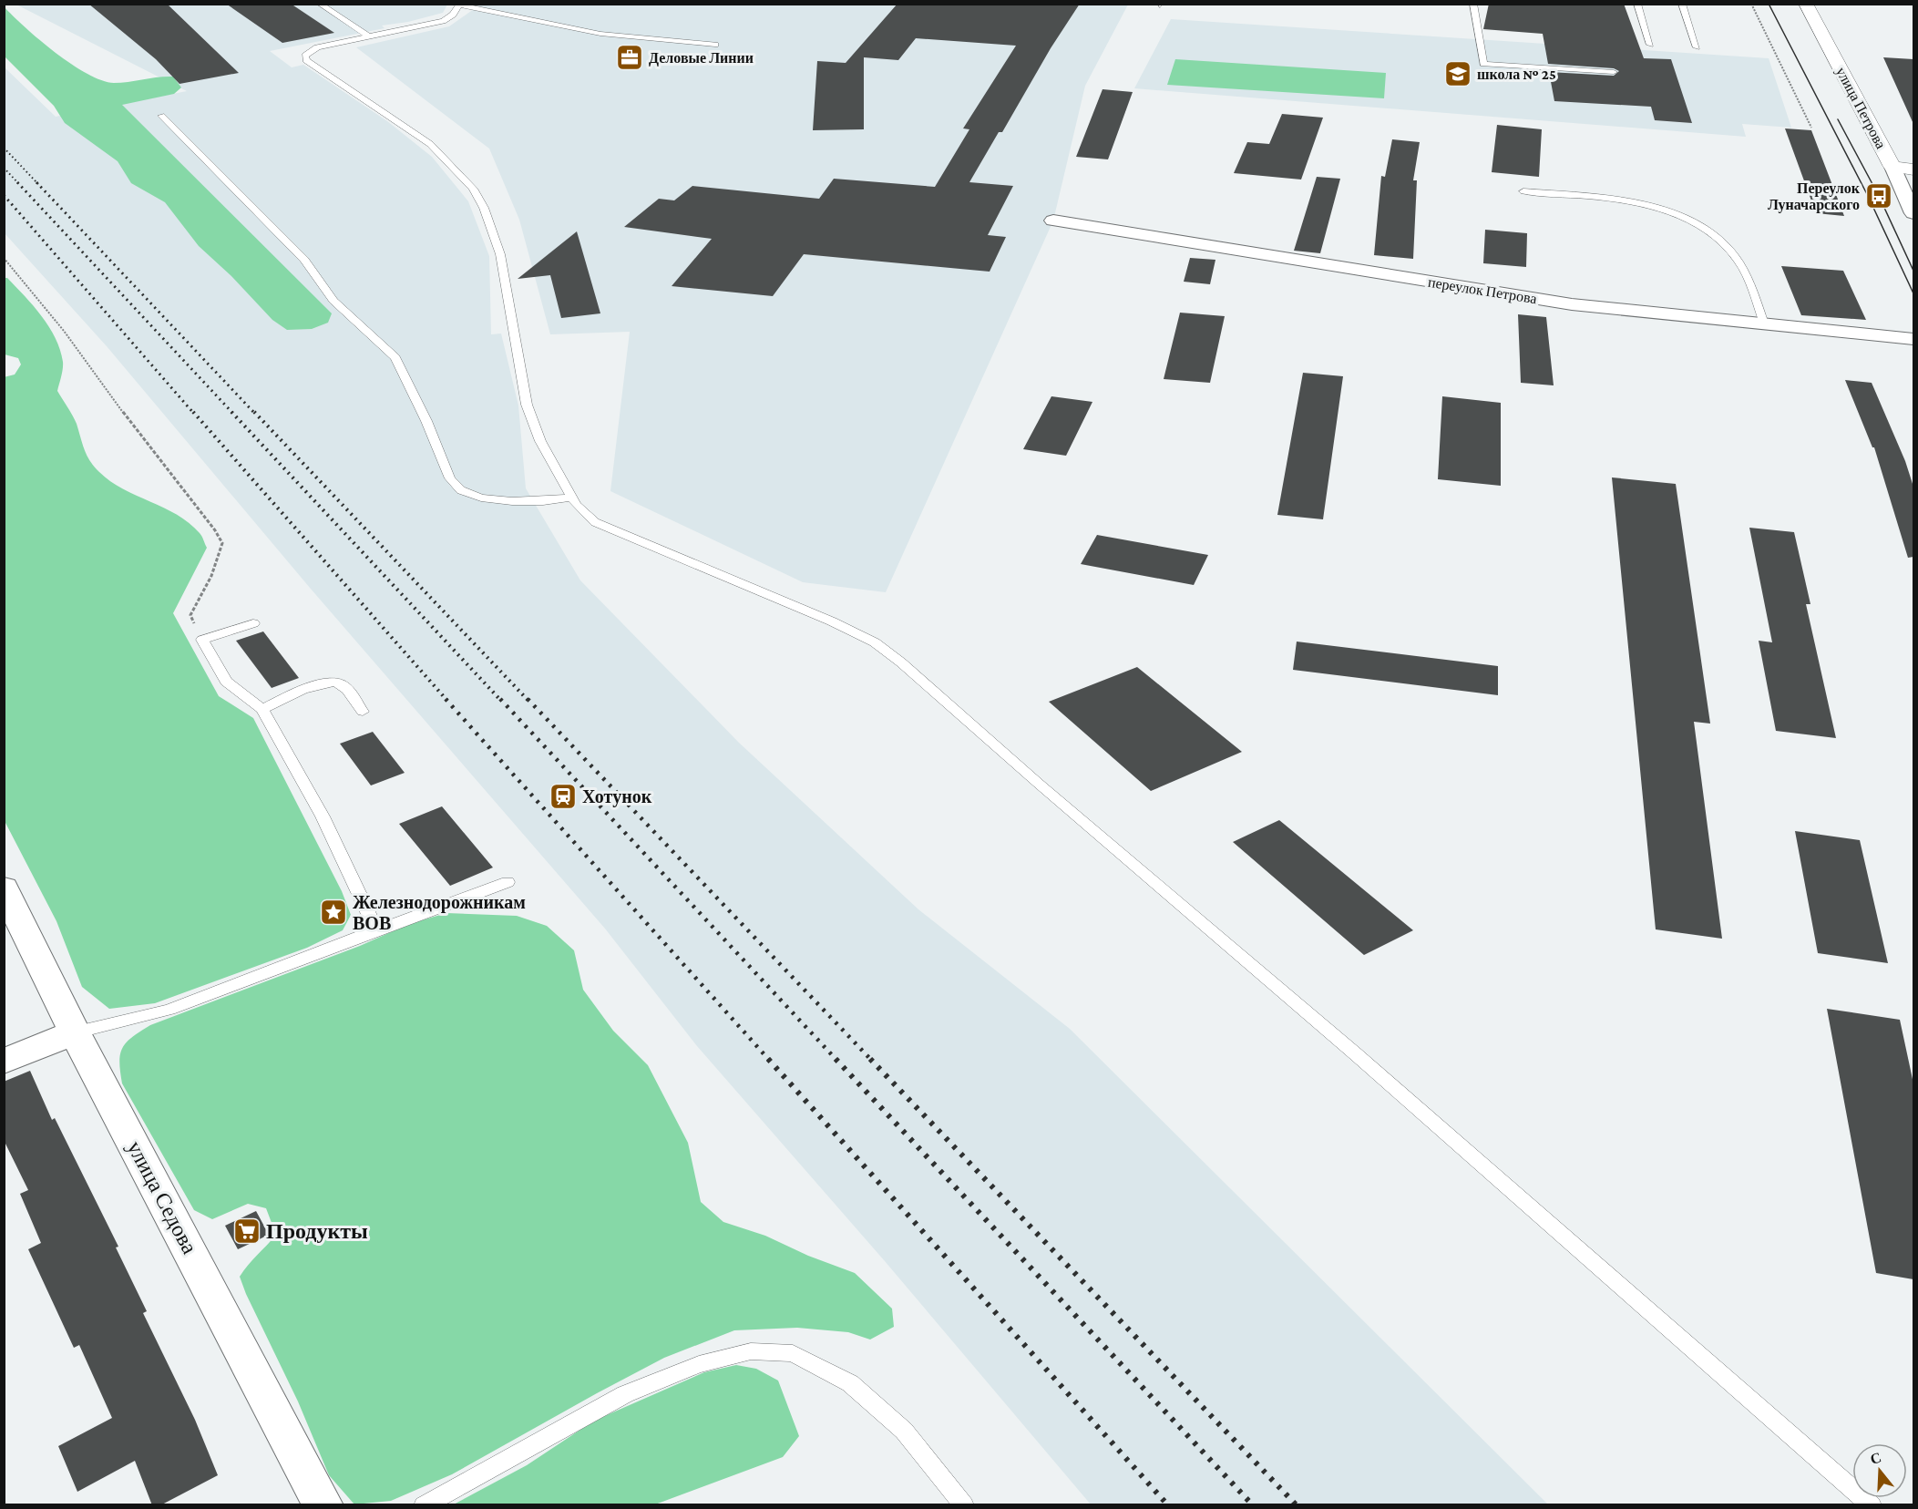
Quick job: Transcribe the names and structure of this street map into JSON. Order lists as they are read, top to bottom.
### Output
{
  "streets": {
    "street": ["улица Петрова", "переулок Петрова", "улица Седова"]
  },
  "places": {
    "office": ["Деловые Линии"],
    "school or university": ["школа № 25"],
    "bus stop": ["Переулок Луначарского"],
    "station": ["Хотунок"],
    "place": ["Железнодорожникам ВОВ"],
    "supermarket": ["Продукты"]
  },
  "north": "top"
}
